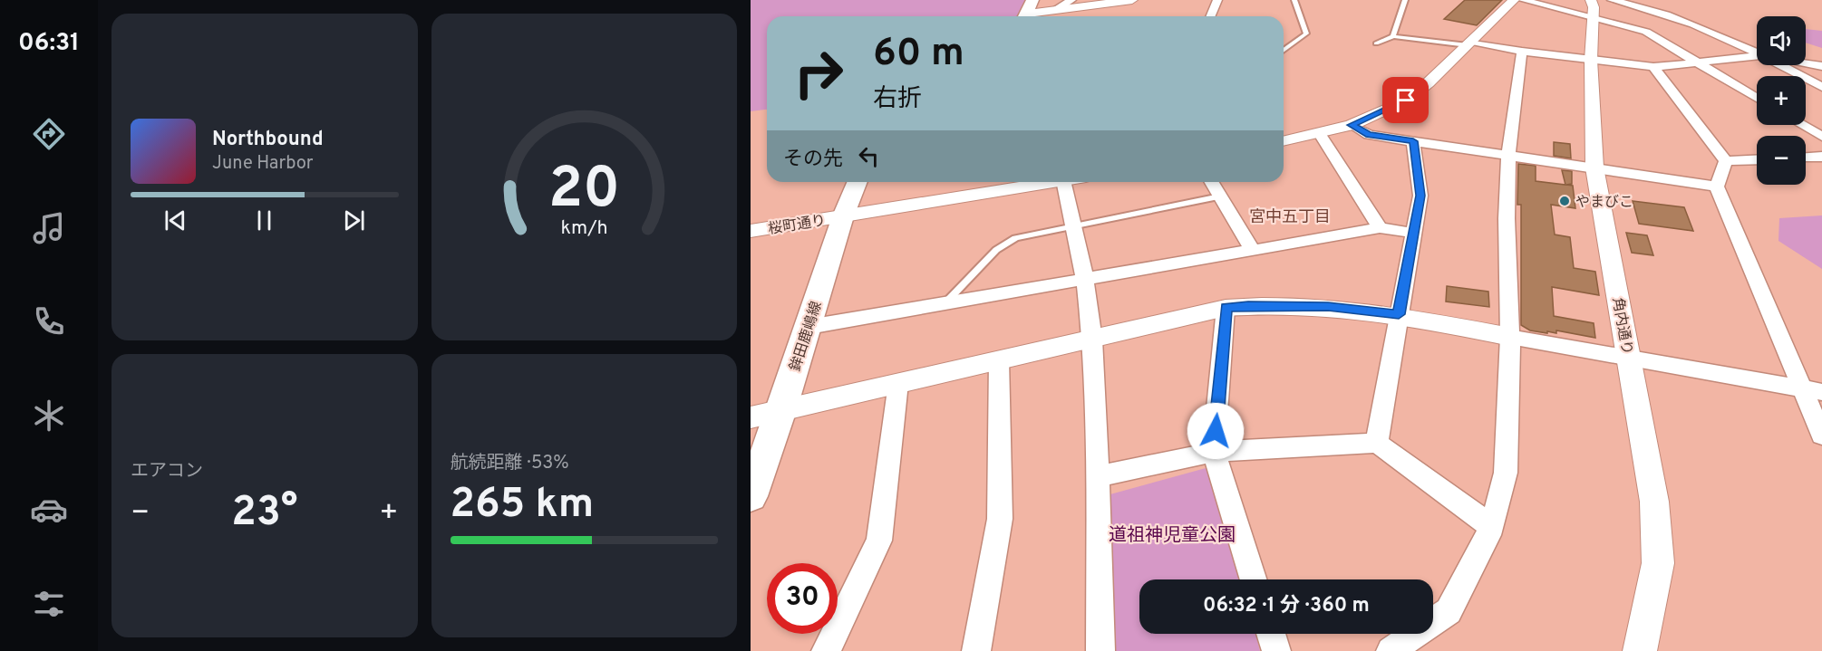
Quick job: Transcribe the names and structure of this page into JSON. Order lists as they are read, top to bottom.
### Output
{
  "streets": {
    "main road": ["鉾田鹿嶋線"],
    "street": ["桜町通り", "角内通り"]
  },
  "crossings": [
    ["桜町通り", "鉾田鹿嶋線"]
  ],
  "districts": ["宮中五丁目"],
  "parks": ["道祖神児童公園"],
  "places": ["やまびこ"],
  "page": {
    "tabs": "06:31",
    "map_buttons": ["+", "−"],
    "turn": ["60 m", "右折"],
    "song": ["Northbound", "June Harbor"],
    "then": "その先",
    "tile": [
      "エアコン",
      ["航続距離 · 53%", "265 km"]
    ],
    "heat": ["−", "23°", "+"],
    "limit": "30",
    "trip": "06:32 · 1 分 · 360 m",
    "gauge": ["20", "km/h"]
  }
}
